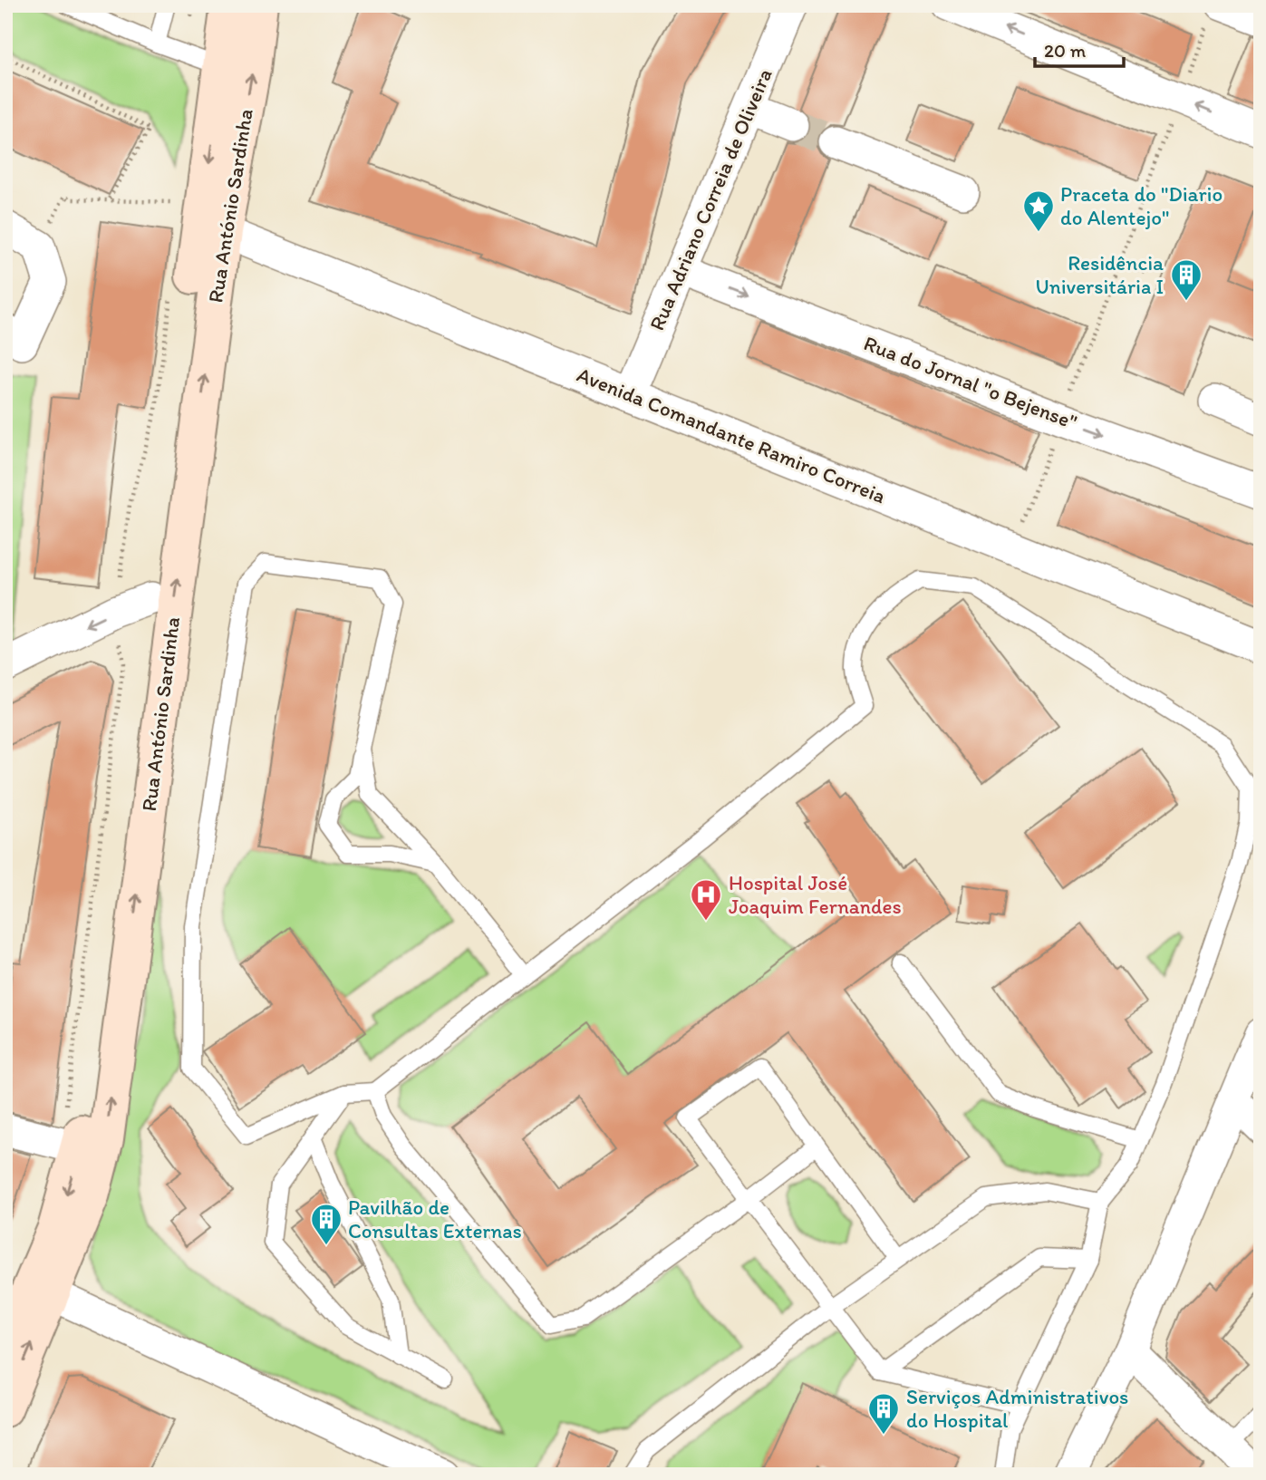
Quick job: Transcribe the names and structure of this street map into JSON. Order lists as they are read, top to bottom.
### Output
{
  "streets": {
    "main road": ["Rua António Sardinha"],
    "street": ["Rua Adriano Correia de Oliveira", "Rua do Jornal \"o Bejense\"", "Avenida Comandante Ramiro Correia"]
  },
  "crossings": [
    ["Rua Adriano Correia de Oliveira", "Rua do Jornal \"o Bejense\""],
    ["Rua Adriano Correia de Oliveira", "Avenida Comandante Ramiro Correia"],
    ["Rua António Sardinha", "Avenida Comandante Ramiro Correia"]
  ],
  "places": {
    "place": ["Praceta do \"Diario do Alentejo\""],
    "building": ["Residência Universitária I", "Pavilhão de Consultas Externas", "Serviços Administrativos do Hospital"],
    "hospital": ["Hospital José Joaquim Fernandes"]
  },
  "scale_bar": "20 m"
}
